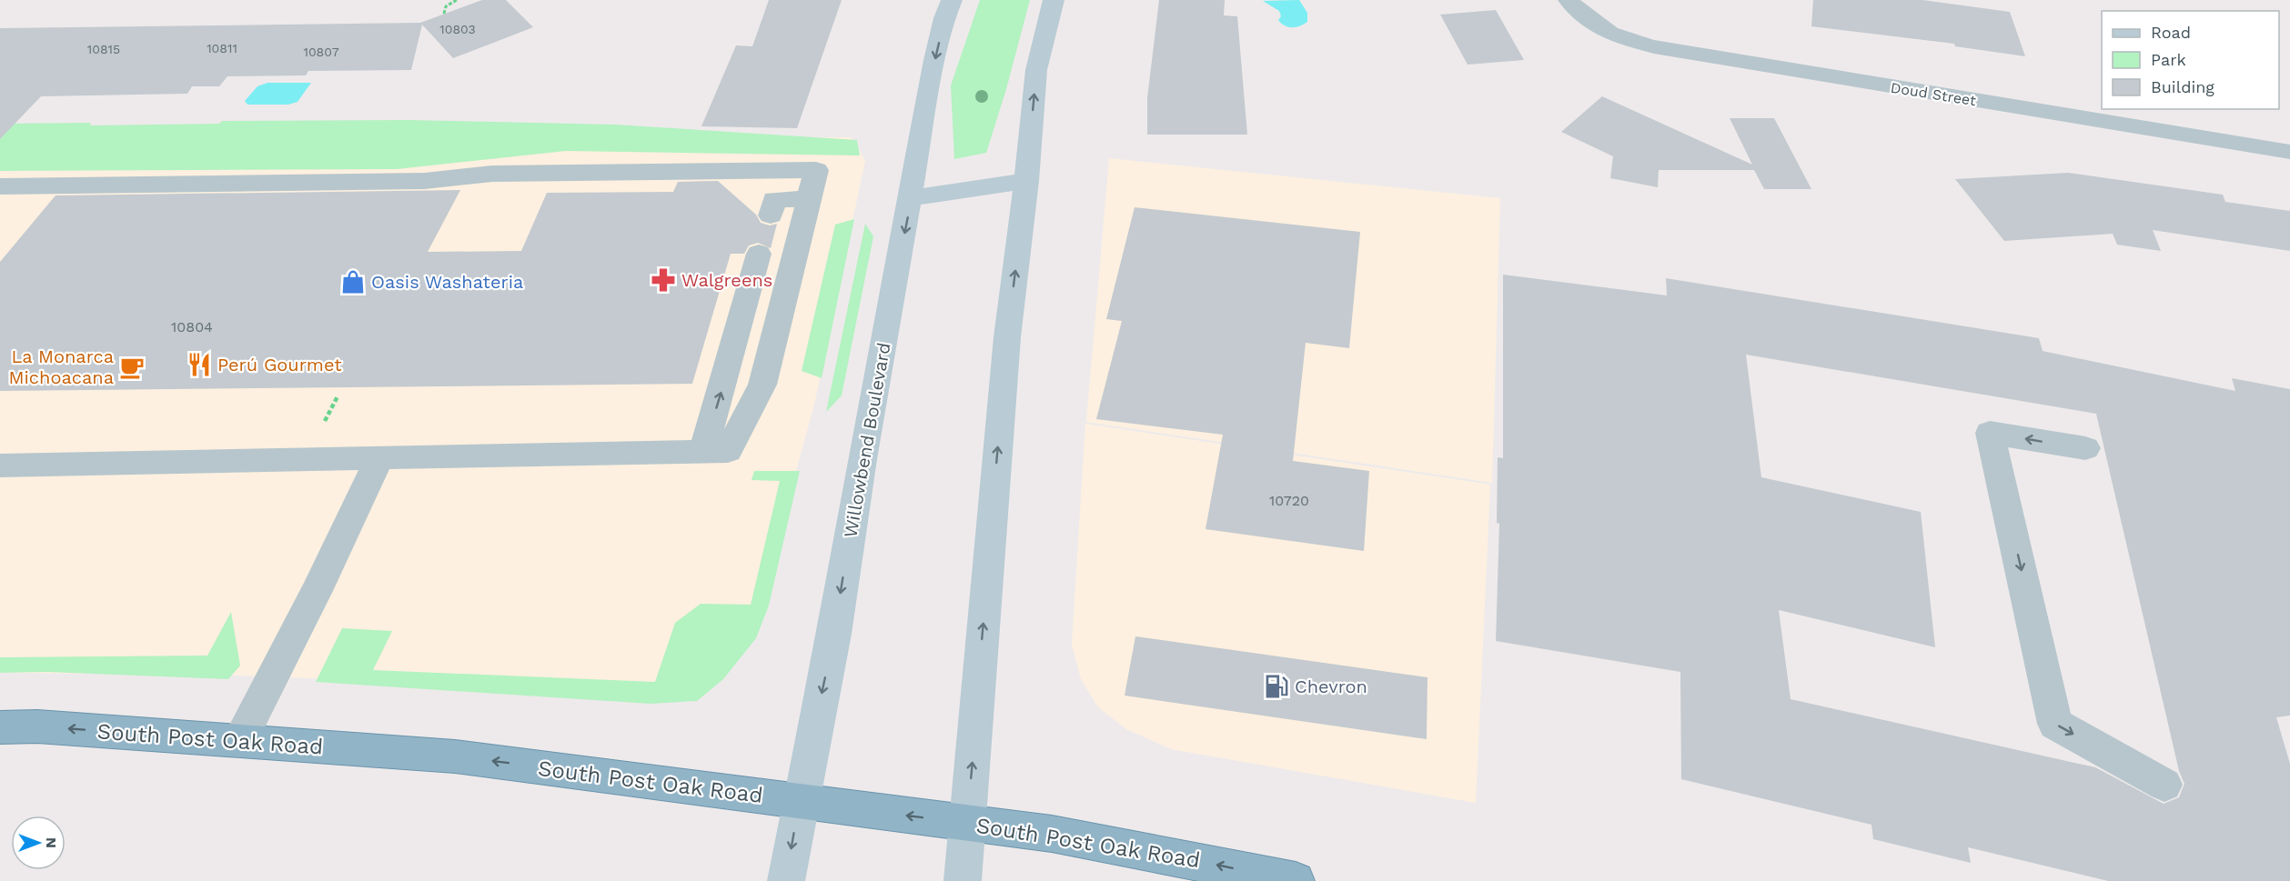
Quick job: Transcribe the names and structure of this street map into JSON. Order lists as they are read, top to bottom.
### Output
{
  "streets": {
    "highway": ["South Post Oak Road"],
    "main road": ["Willowbend Boulevard"],
    "street": ["Doud Street"]
  },
  "crossings": [
    ["Willowbend Boulevard", "South Post Oak Road"]
  ],
  "one_way": ["South Post Oak Road"],
  "places": {
    "pharmacy": ["Walgreens"],
    "shop": ["Oasis Washateria"],
    "restaurant": ["Perú Gourmet"],
    "cafe": ["La Monarca Michoacana"],
    "fuel station": ["Chevron"]
  },
  "house_numbers": [
    "10803",
    "10811",
    "10815",
    "10807",
    "10804",
    "10720"
  ],
  "legend": ["Road", "Park", "Building"],
  "north": "right"
}
